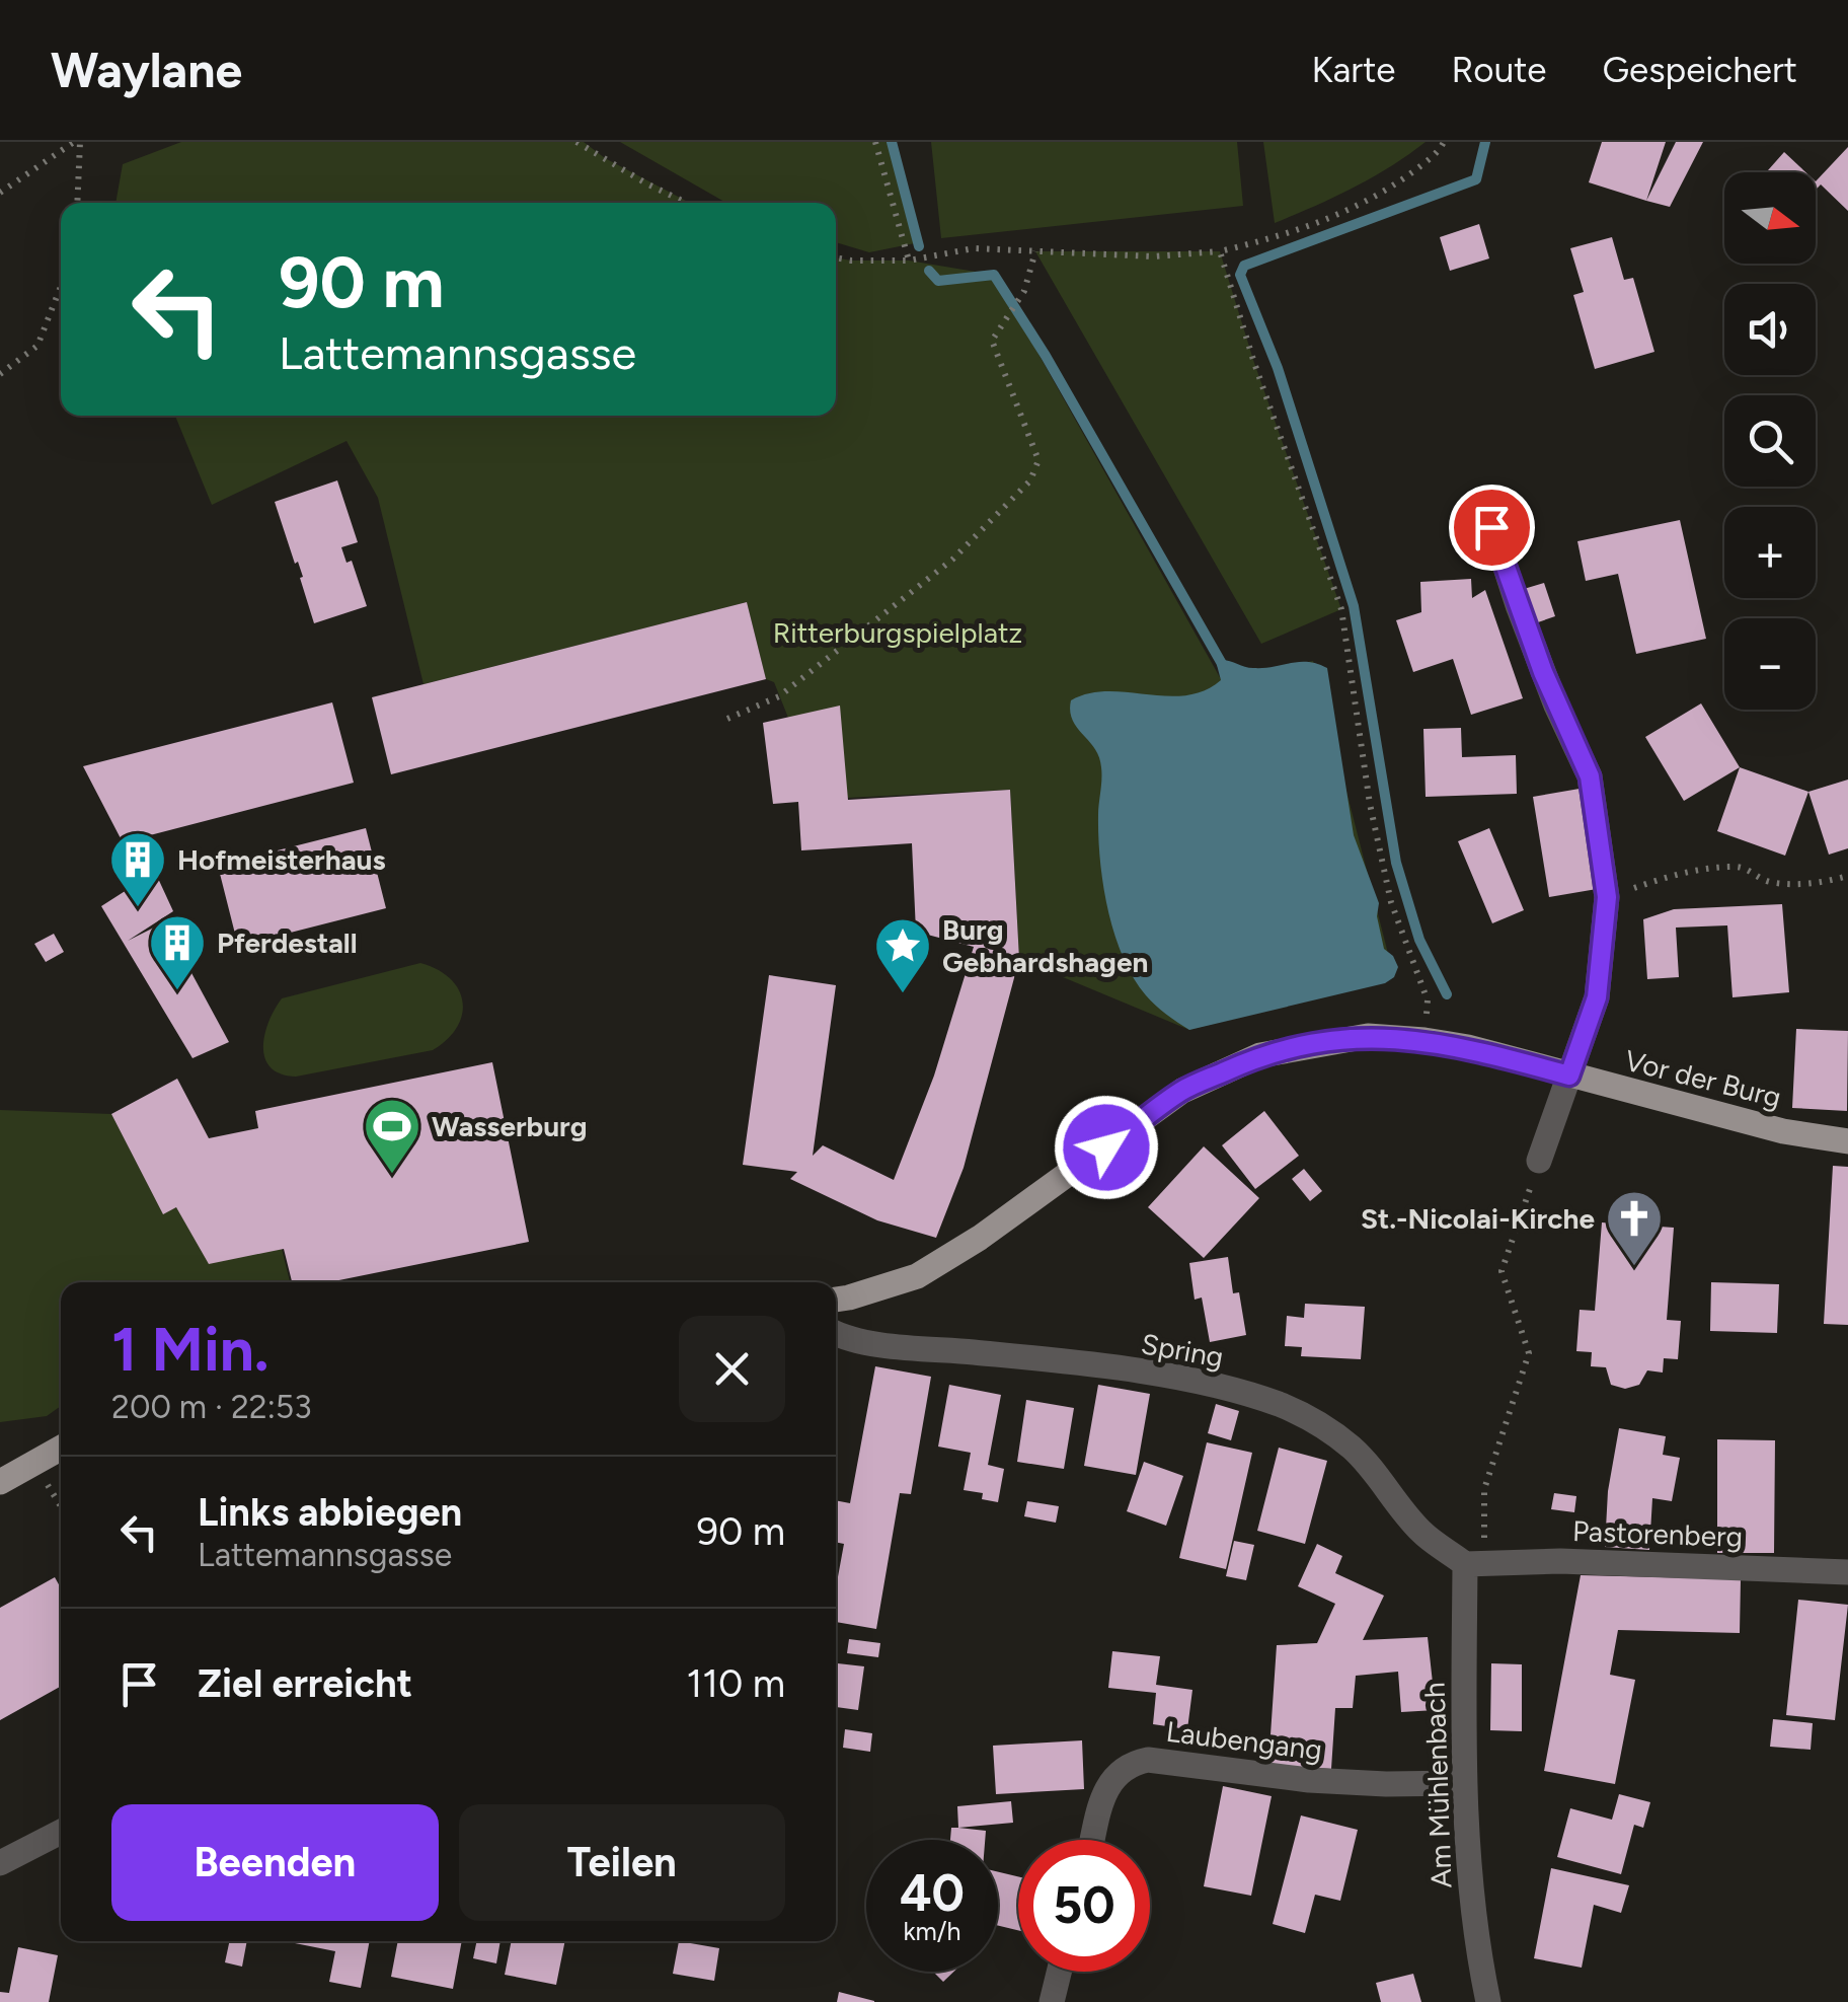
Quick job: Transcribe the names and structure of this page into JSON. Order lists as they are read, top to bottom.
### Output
{
  "streets": {
    "main road": ["Vor der Burg"],
    "street": [
      "Spring",
      "Pastorenberg",
      "Laubengang",
      "Am Mühlenbach"
    ]
  },
  "crossings": [
    ["Spring", "Pastorenberg"],
    ["Spring", "Am Mühlenbach"],
    ["Pastorenberg", "Am Mühlenbach"],
    ["Laubengang", "Am Mühlenbach"]
  ],
  "parks": ["Ritterburgspielplatz"],
  "places": {
    "building": ["Hofmeisterhaus", "Pferdestall"],
    "place": ["Burg Gebhardshagen"],
    "sports": ["Wasserburg"],
    "church": ["St.-Nicolai-Kirche"]
  },
  "north": "right",
  "page": {
    "header": "Waylane",
    "nav": ["Karte", "Route", "Gespeichert"],
    "map_buttons": ["+", "−"],
    "turn": ["90 m", "Lattemannsgasse"],
    "heading": ["1 Min.", "200 m · 22:53"],
    "list": [
      {
        "name": "Links abbiegen",
        "note": "Lattemannsgasse",
        "value": "90 m"
      },
      {
        "name": "Ziel erreicht",
        "value": "110 m"
      }
    ],
    "buttons": ["Beenden", "Teilen"],
    "speed": "40 km/h",
    "limit": "50"
  }
}
